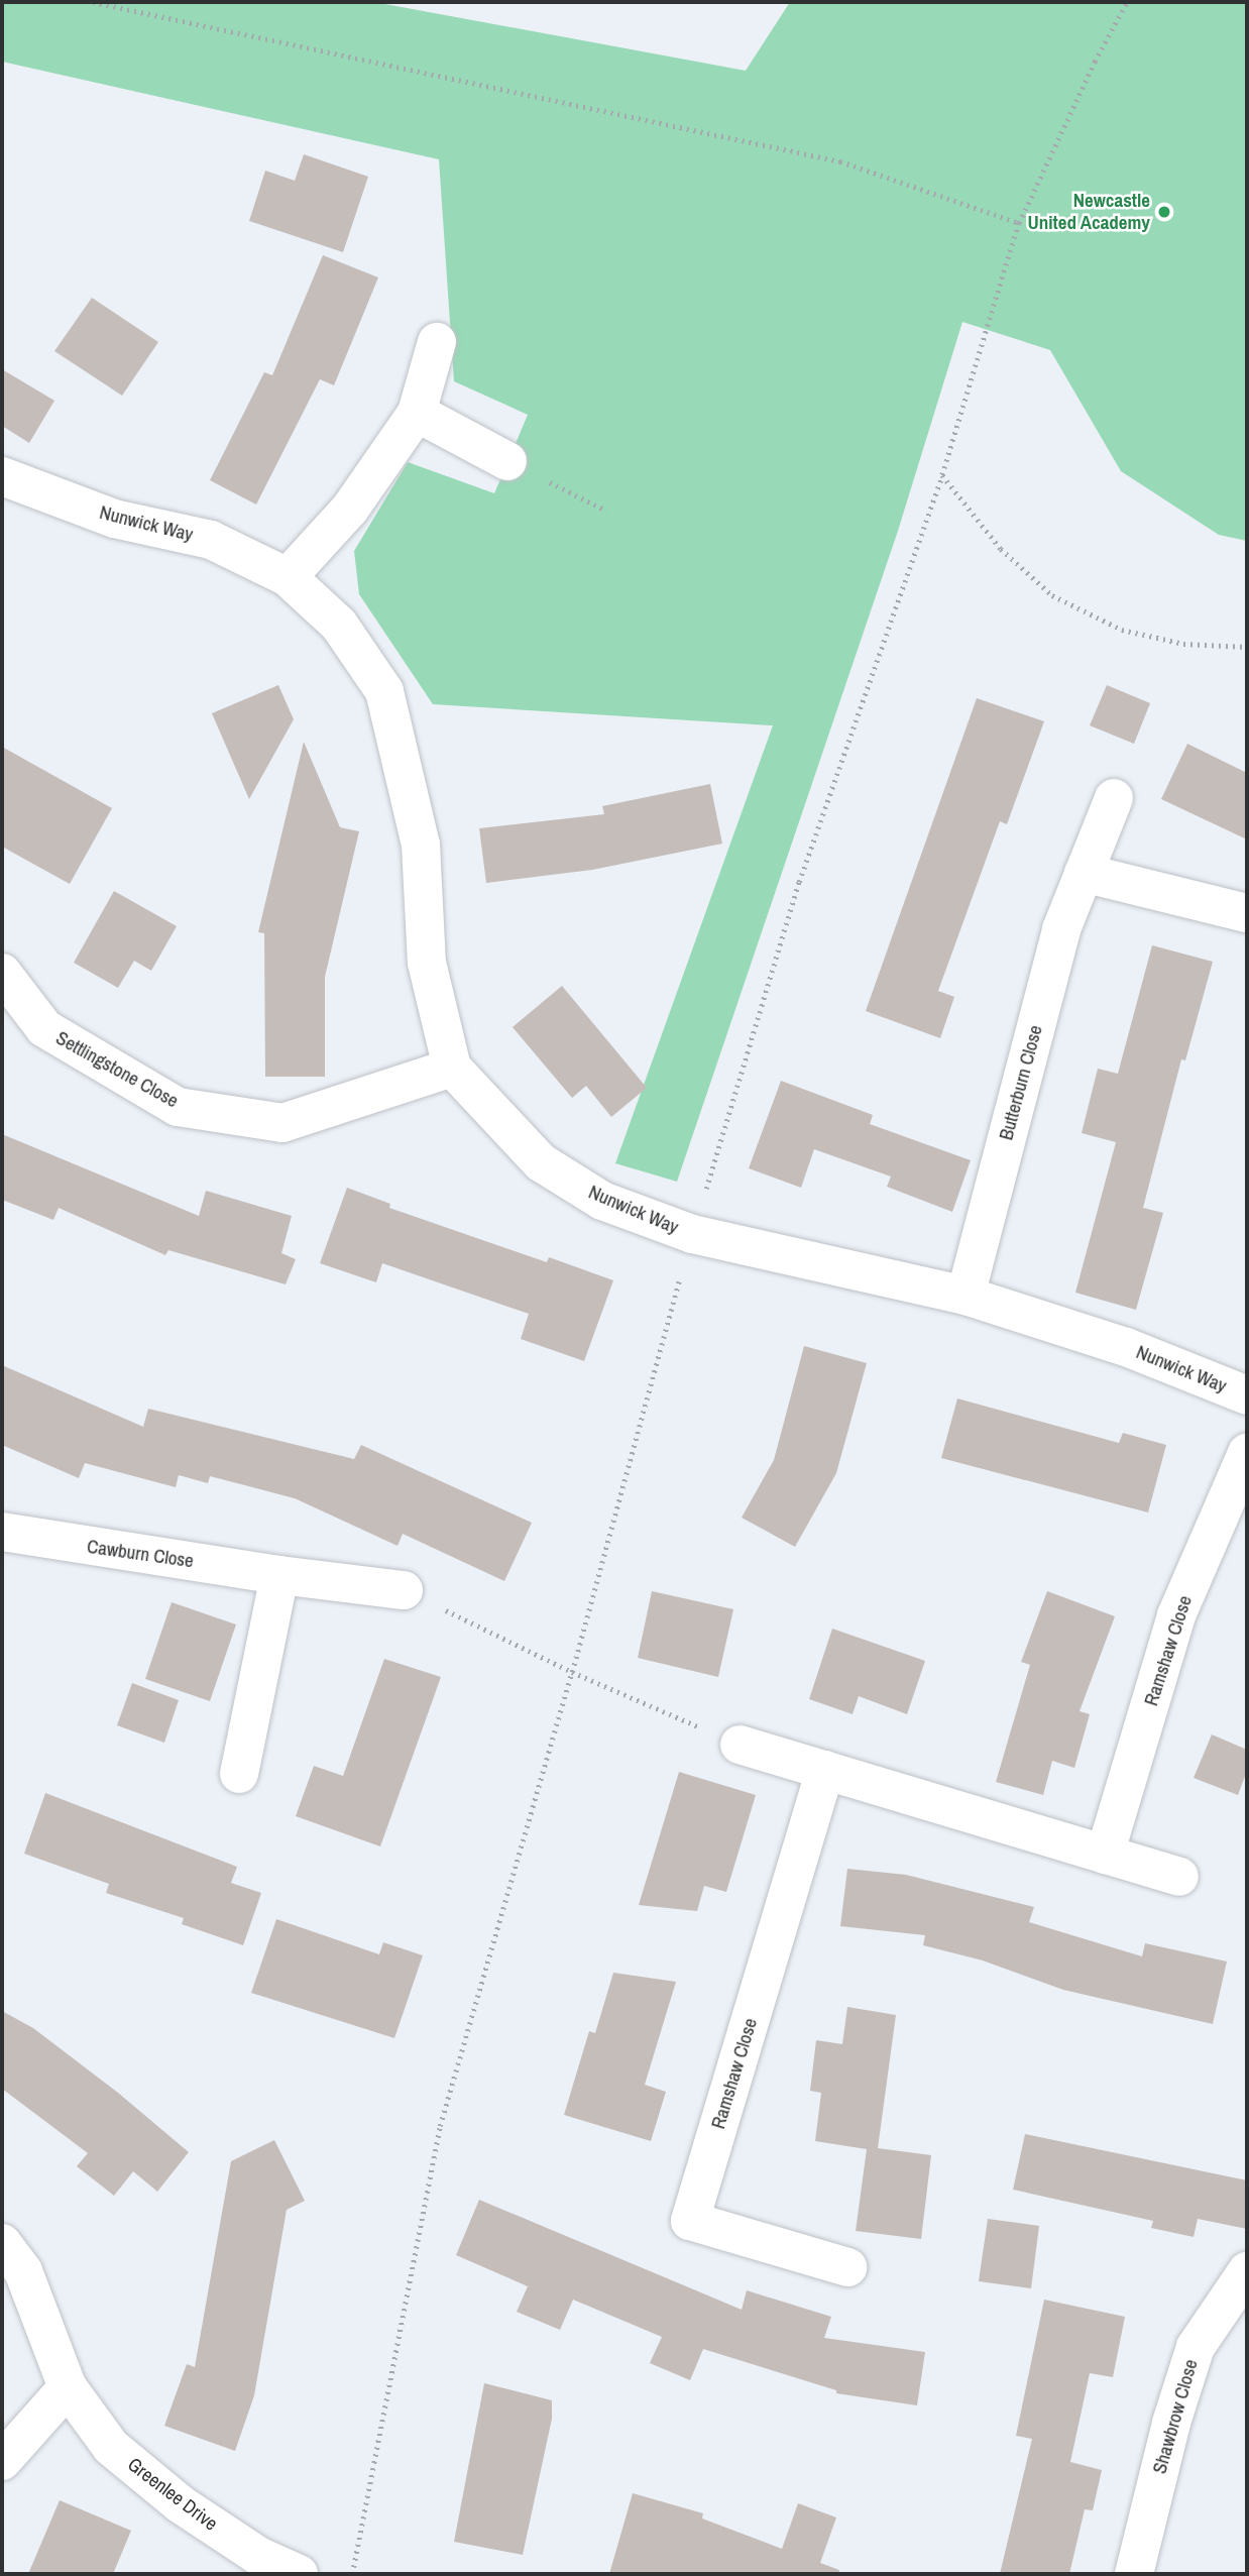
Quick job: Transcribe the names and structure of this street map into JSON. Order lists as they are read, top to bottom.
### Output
{
  "streets": {
    "street": [
      "Nunwick Way",
      "Settlingstone Close",
      "Butterburn Close",
      "Cawburn Close",
      "Ramshaw Close",
      "Shawbrow Close",
      "Greenlee Drive"
    ]
  },
  "crossings": [
    ["Nunwick Way", "Settlingstone Close"],
    ["Nunwick Way", "Butterburn Close"]
  ],
  "places": ["Newcastle United Academy"]
}
